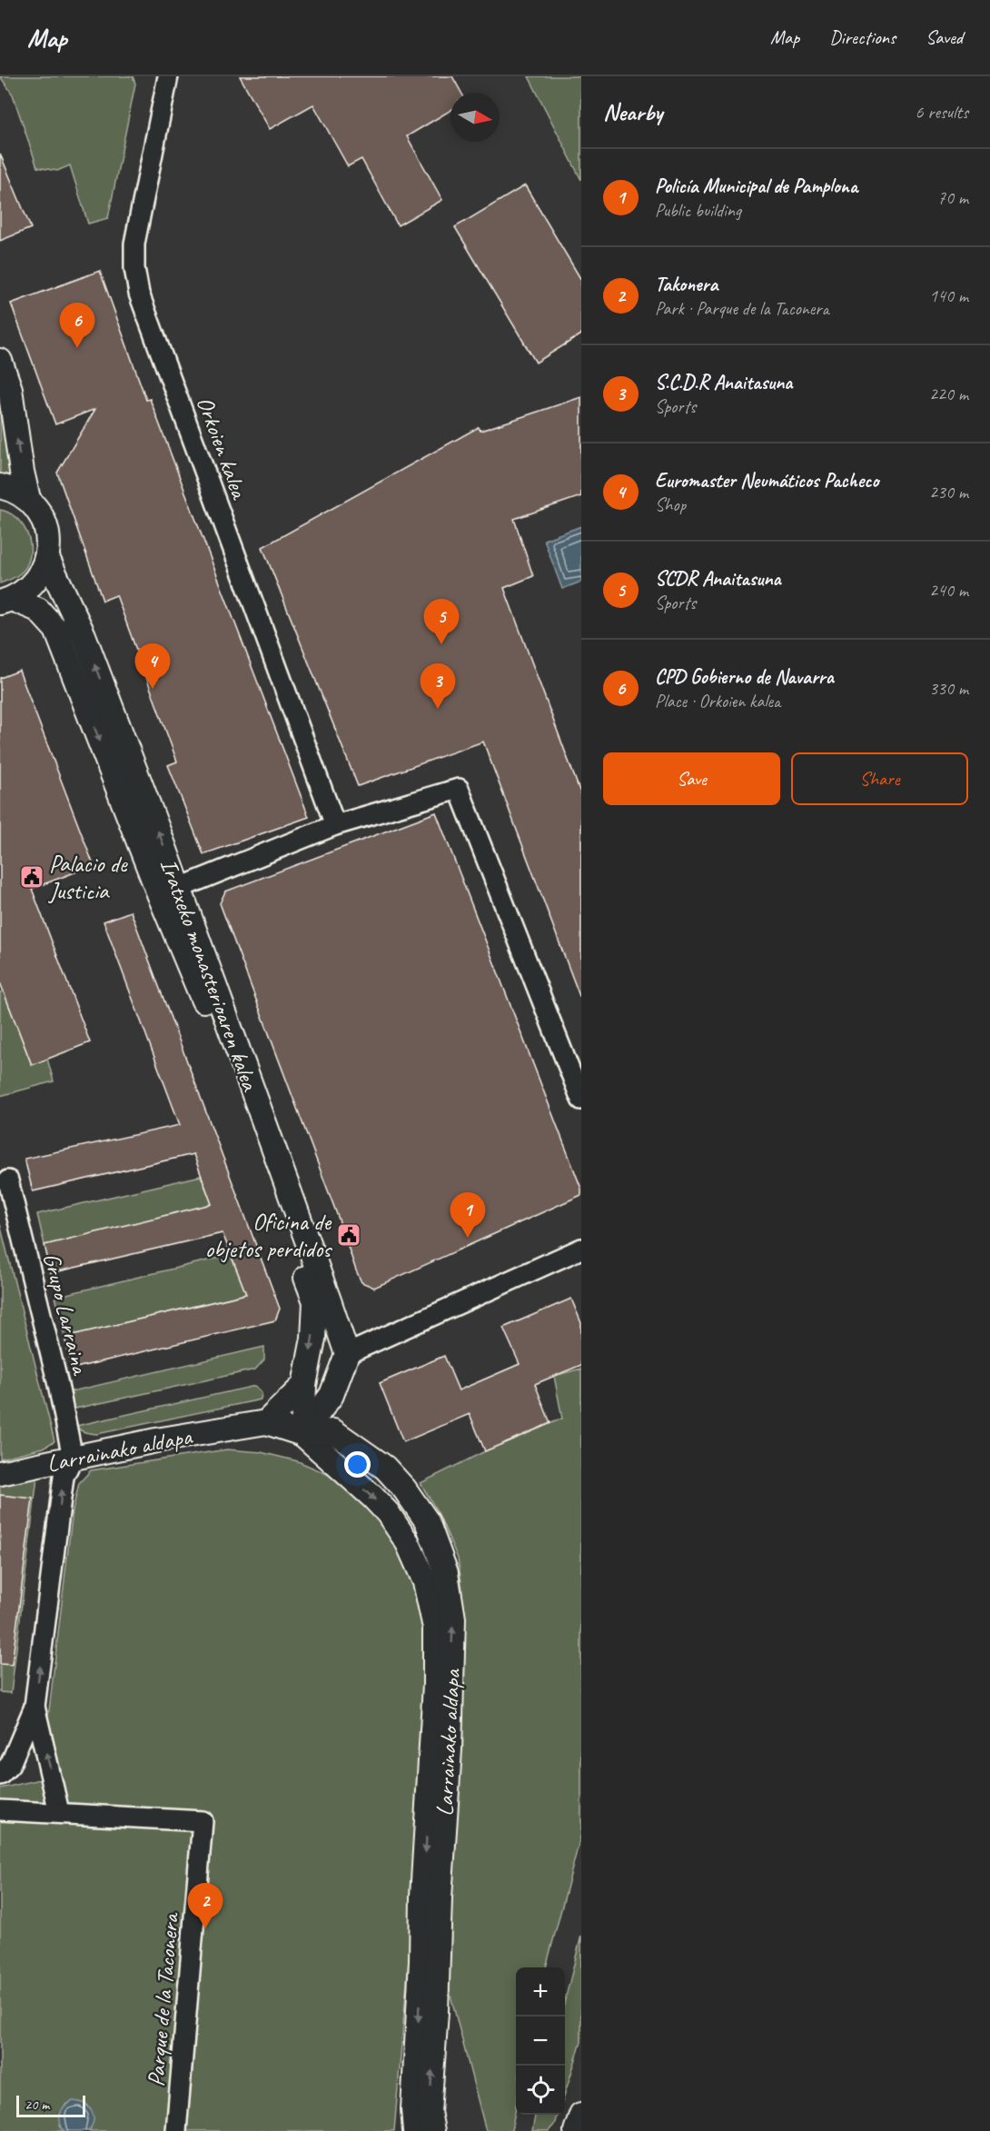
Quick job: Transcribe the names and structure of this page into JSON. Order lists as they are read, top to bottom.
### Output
{
  "streets": {
    "street": [
      "Orkoien kalea",
      "Iratxeko monasterioaren kalea",
      "Grupo Larraina",
      "Larrainako aldapa",
      "Parque de la Taconera"
    ]
  },
  "crossings": [
    ["Iratxeko monasterioaren kalea", "Larrainako aldapa"],
    ["Grupo Larraina", "Larrainako aldapa"]
  ],
  "places": {
    "public building": ["Palacio de Justicia", "Oficina de objetos perdidos"]
  },
  "scale_bar": "20 m",
  "north": "right",
  "page": {
    "header": "Map",
    "nav": ["Map", "Directions", "Saved"],
    "heading": ["Nearby", "6 results"],
    "list": [
      {
        "mark": "1",
        "name": "Policía Municipal de Pamplona",
        "note": "Public building",
        "value": "70 m"
      },
      {
        "mark": "2",
        "name": "Takonera",
        "note": "Park · Parque de la Taconera",
        "value": "140 m"
      },
      {
        "mark": "3",
        "name": "S.C.D.R Anaitasuna",
        "note": "Sports",
        "value": "220 m"
      },
      {
        "mark": "4",
        "name": "Euromaster Neumáticos Pacheco",
        "note": "Shop",
        "value": "230 m"
      },
      {
        "mark": "5",
        "name": "SCDR Anaitasuna",
        "note": "Sports",
        "value": "240 m"
      },
      {
        "mark": "6",
        "name": "CPD Gobierno de Navarra",
        "note": "Place · Orkoien kalea",
        "value": "330 m"
      }
    ],
    "pins": [
      "6",
      "5",
      "4",
      "3",
      "1",
      "2"
    ],
    "buttons": ["Save", "Share"],
    "map_buttons": ["+", "−"],
    "scale": "20 m"
  }
}
